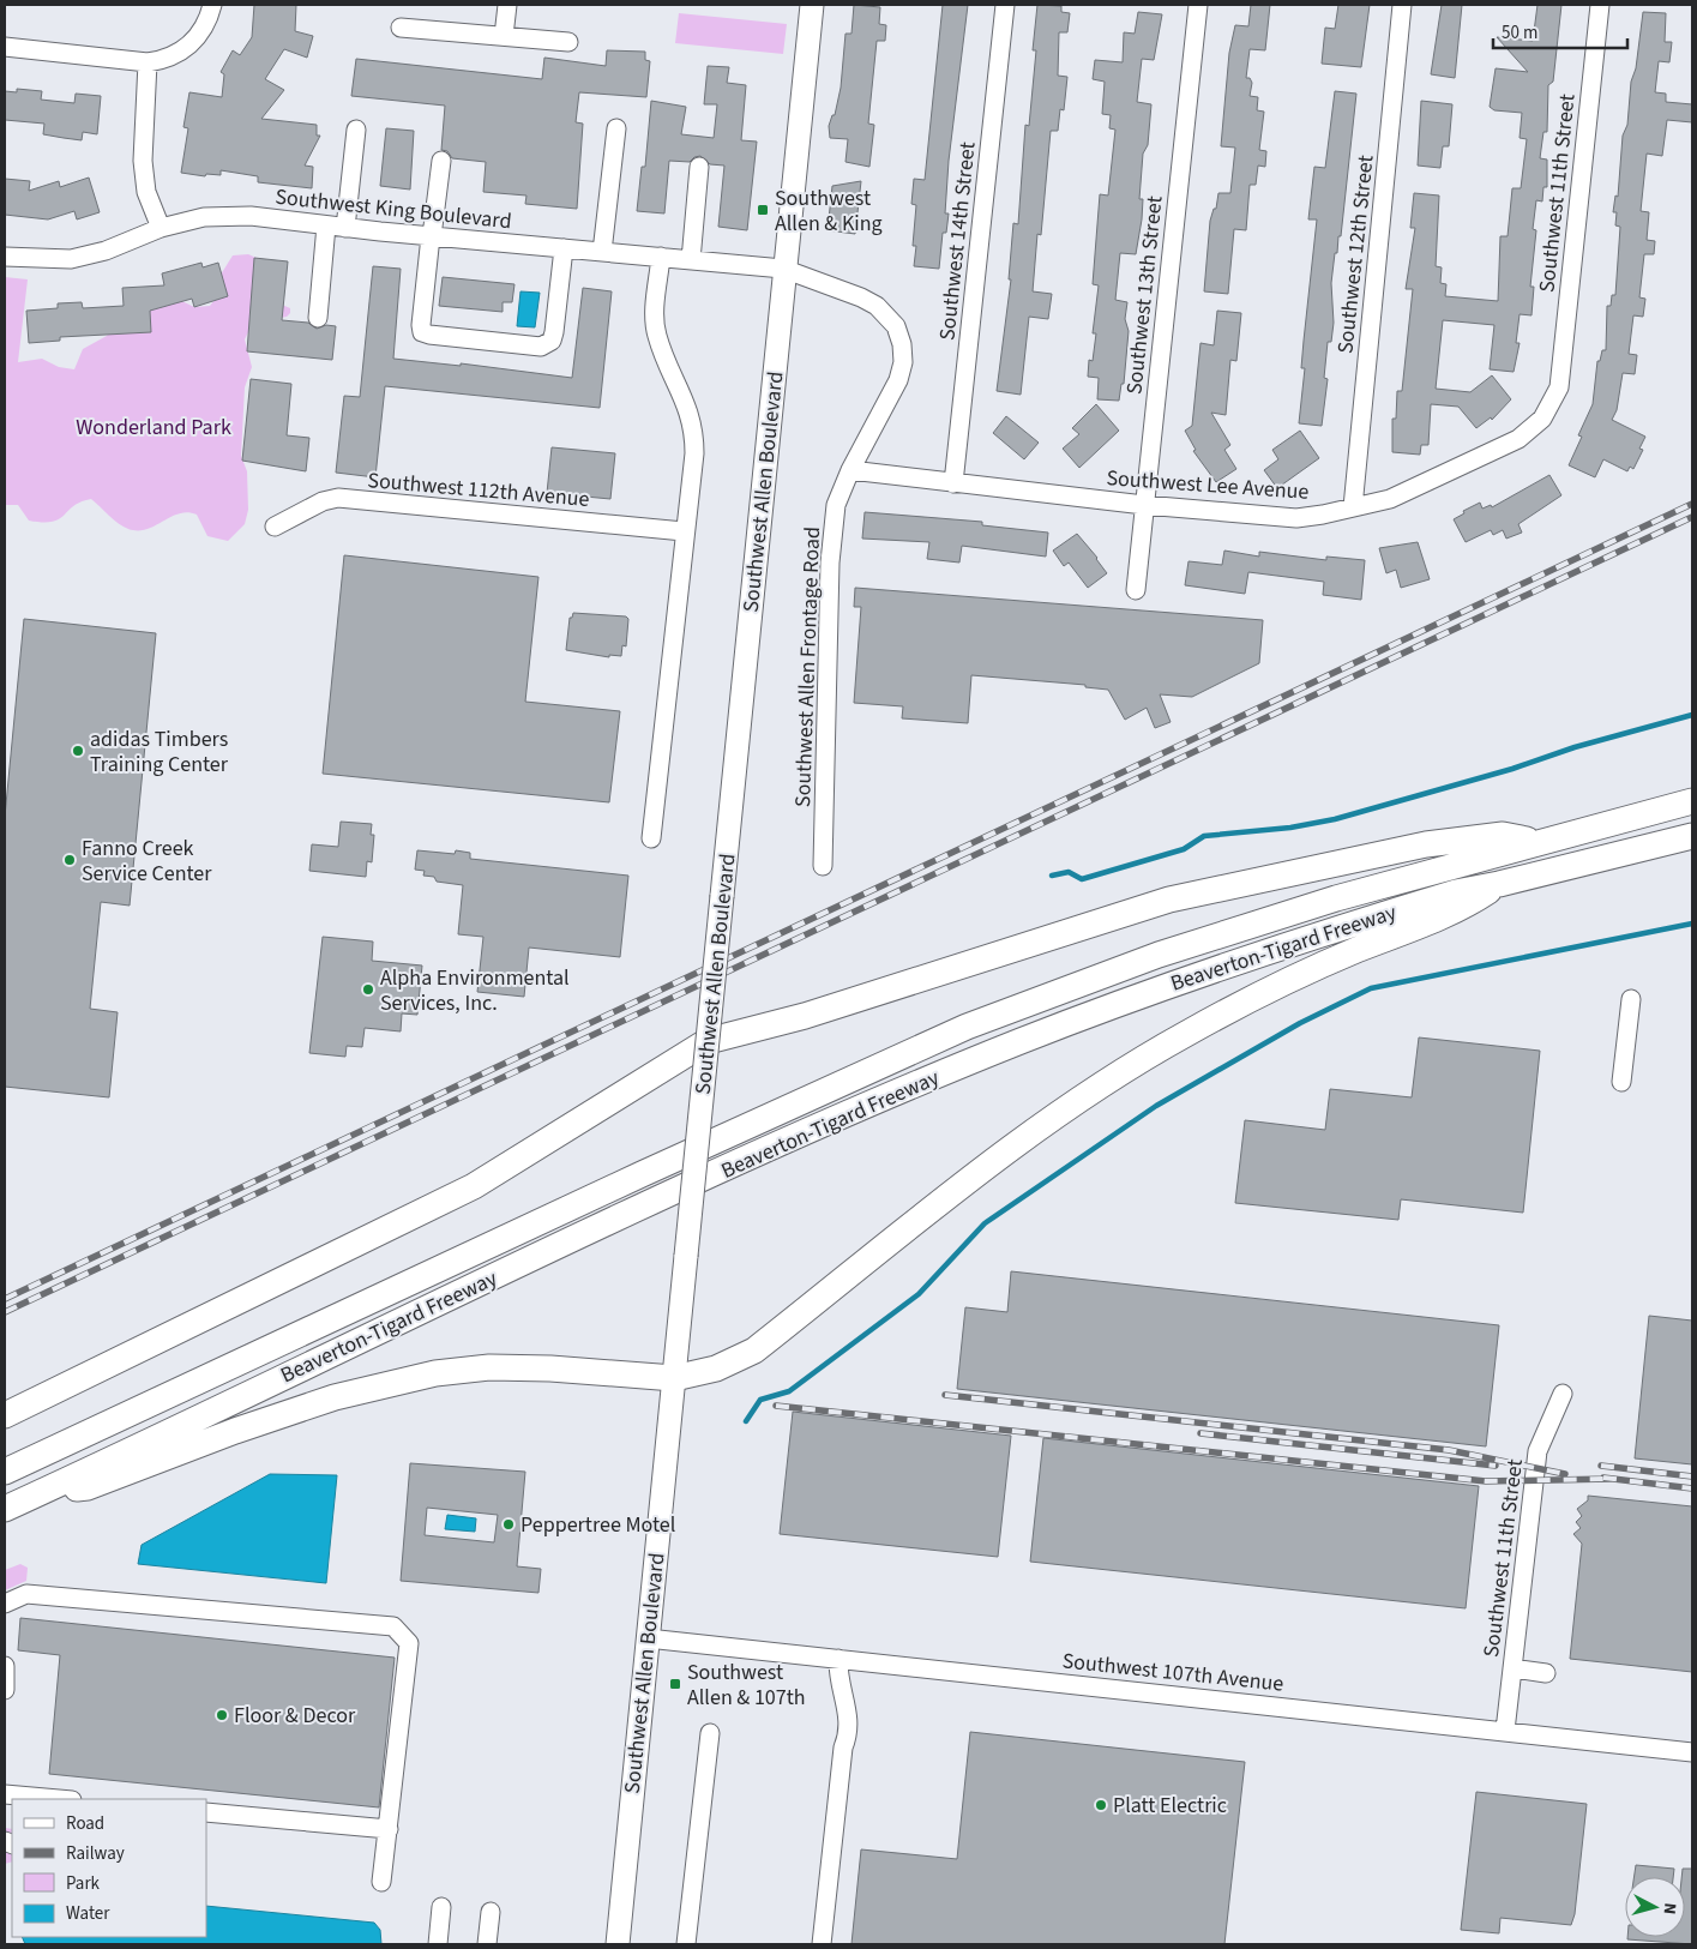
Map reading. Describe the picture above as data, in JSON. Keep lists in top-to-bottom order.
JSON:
{
  "streets": {
    "highway": ["Beaverton-Tigard Freeway"],
    "main road": ["Southwest Allen Boulevard"],
    "street": [
      "Southwest 11th Street",
      "Southwest King Boulevard",
      "Southwest 14th Street",
      "Southwest 12th Street",
      "Southwest 13th Street",
      "Southwest Lee Avenue",
      "Southwest 112th Avenue",
      "Southwest Allen Frontage Road",
      "Southwest 107th Avenue"
    ]
  },
  "crossings": [
    ["Southwest 11th Street", "Southwest Lee Avenue"],
    ["Southwest 11th Street", "Southwest 107th Avenue"],
    ["Southwest King Boulevard", "Southwest Allen Boulevard"],
    ["Southwest King Boulevard", "Southwest Allen Frontage Road"],
    ["Southwest 14th Street", "Southwest Lee Avenue"],
    ["Southwest 12th Street", "Southwest Lee Avenue"],
    ["Southwest 13th Street", "Southwest Lee Avenue"],
    ["Southwest Lee Avenue", "Southwest Allen Frontage Road"],
    ["Southwest Allen Boulevard", "Southwest Allen Frontage Road"],
    ["Southwest Allen Boulevard", "Southwest 107th Avenue"]
  ],
  "parks": ["Wonderland Park"],
  "places": {
    "transit": ["Southwest Allen & King", "Southwest Allen & 107th"],
    "other": [
      "adidas Timbers Training Center",
      "Fanno Creek Service Center",
      "Alpha Environmental Services, Inc.",
      "Peppertree Motel",
      "Floor & Decor",
      "Platt Electric"
    ]
  },
  "legend": [
    "Road",
    "Railway",
    "Park",
    "Water"
  ],
  "scale_bar": "50 m",
  "north": "right"
}
